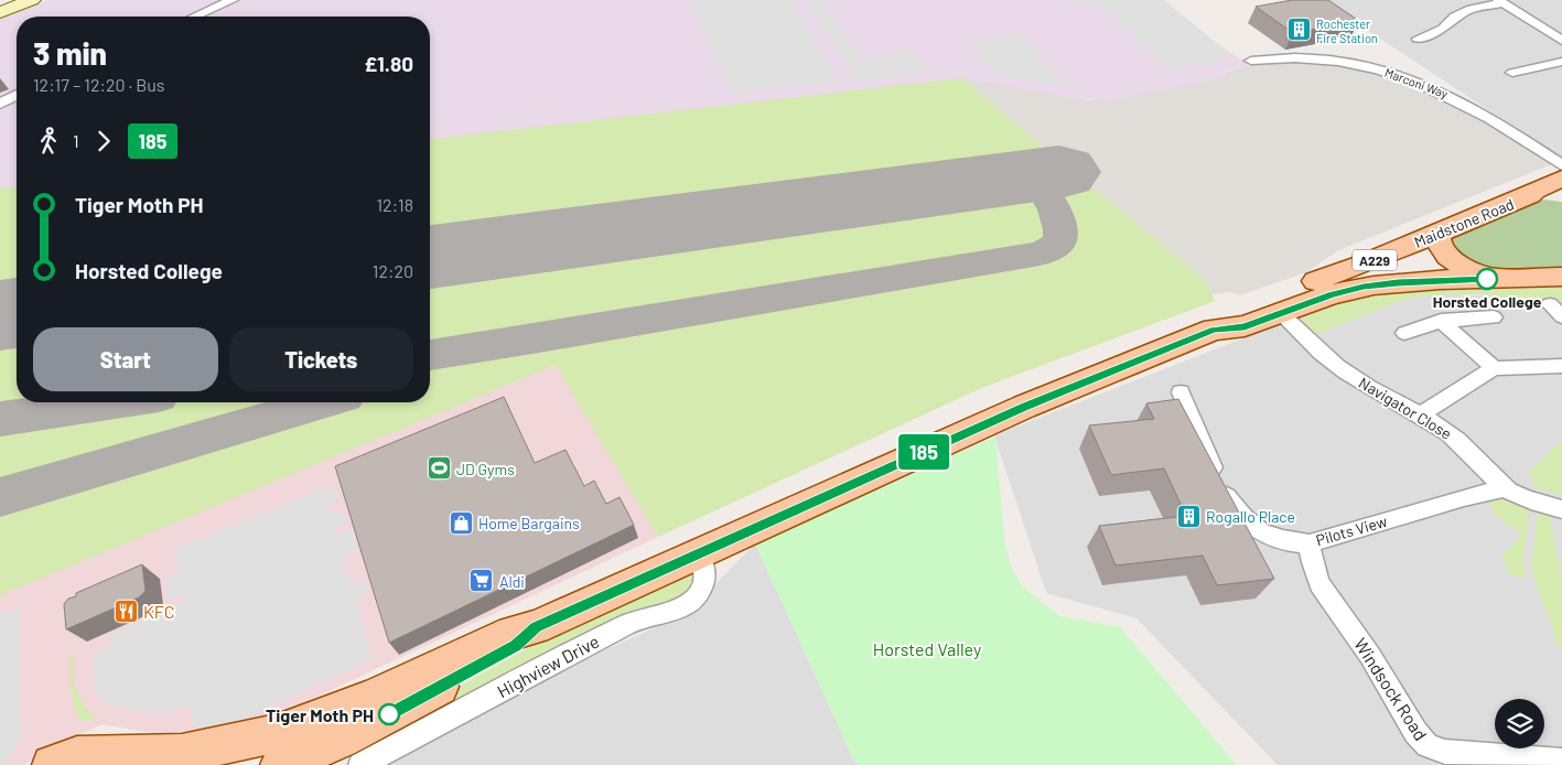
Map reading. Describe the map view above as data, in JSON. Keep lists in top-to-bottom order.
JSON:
{
  "streets": {
    "main road": ["Maidstone Road", "A229"],
    "street": [
      "Marconi Way",
      "Navigator Close",
      "Pilots View",
      "Highview Drive",
      "Windsock Road"
    ]
  },
  "crossings": [
    ["Maidstone Road", "A229"],
    ["Maidstone Road", "Navigator Close"],
    ["Maidstone Road", "Highview Drive"],
    ["Navigator Close", "Pilots View"],
    ["Pilots View", "Windsock Road"]
  ],
  "parks": ["Horsted Valley"],
  "places": {
    "building": ["Rochester Fire Station", "Rogallo Place"],
    "other": ["Horsted College", "Tiger Moth PH"],
    "sports": ["JD Gyms"],
    "shop": ["Home Bargains"],
    "supermarket": ["Aldi"],
    "restaurant": ["KFC"]
  },
  "lines": ["bus line 185"],
  "page": {
    "on_map": "185",
    "heading": ["3 min", "12:17 – 12:20 · Bus", "£1.80"],
    "legs": ["1", "185"],
    "list": [
      {
        "name": "Tiger Moth PH",
        "value": "12:18"
      },
      {
        "name": "Horsted College",
        "value": "12:20"
      }
    ],
    "buttons": ["Start", "Tickets"]
  }
}
